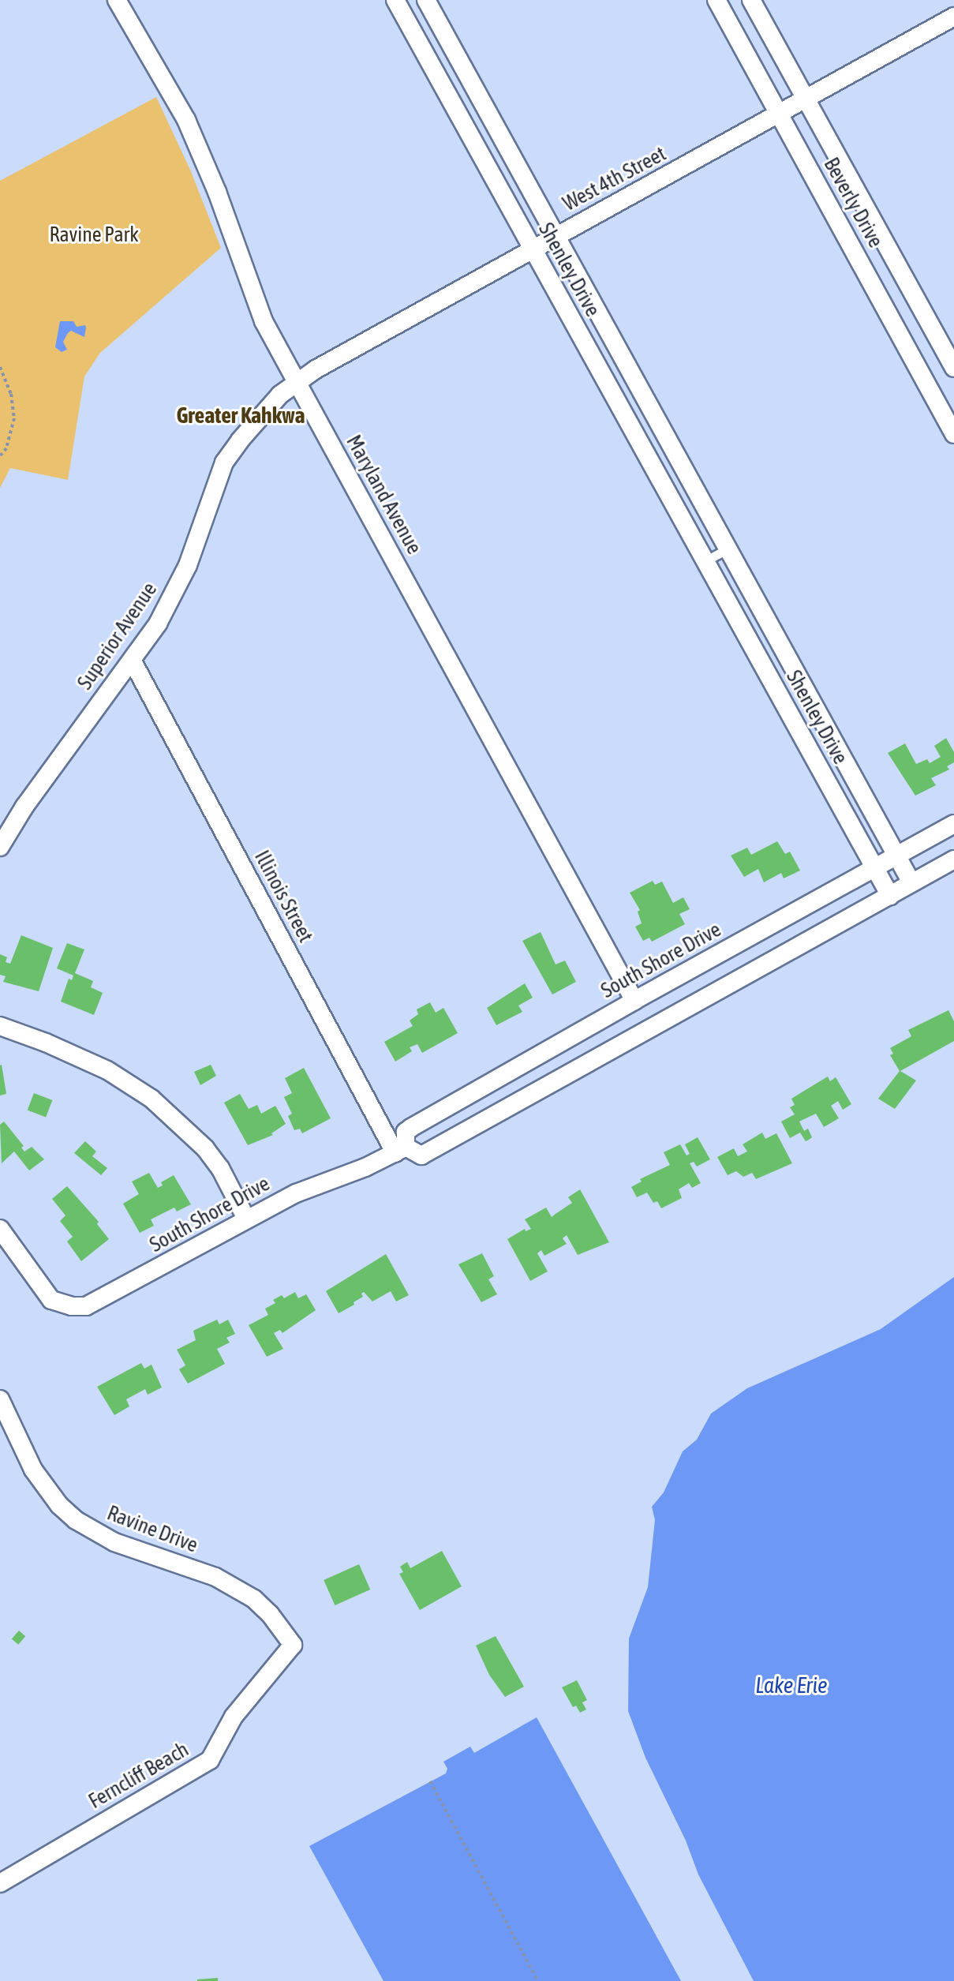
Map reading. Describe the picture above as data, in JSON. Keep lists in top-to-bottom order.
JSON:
{
  "streets": {
    "street": [
      "West 4th Street",
      "Beverly Drive",
      "Shenley Drive",
      "Maryland Avenue",
      "Superior Avenue",
      "Illinois Street",
      "South Shore Drive",
      "Ravine Drive",
      "Ferncliff Beach"
    ]
  },
  "crossings": [
    ["West 4th Street", "Beverly Drive"],
    ["West 4th Street", "Shenley Drive"],
    ["West 4th Street", "Maryland Avenue"],
    ["West 4th Street", "Superior Avenue"],
    ["Shenley Drive", "South Shore Drive"],
    ["Maryland Avenue", "Superior Avenue"],
    ["Maryland Avenue", "South Shore Drive"],
    ["Superior Avenue", "Illinois Street"],
    ["Illinois Street", "South Shore Drive"],
    ["Ravine Drive", "Ferncliff Beach"]
  ],
  "districts": ["Greater Kahkwa"],
  "water": ["Lake Erie"],
  "parks": ["Ravine Park"]
}
